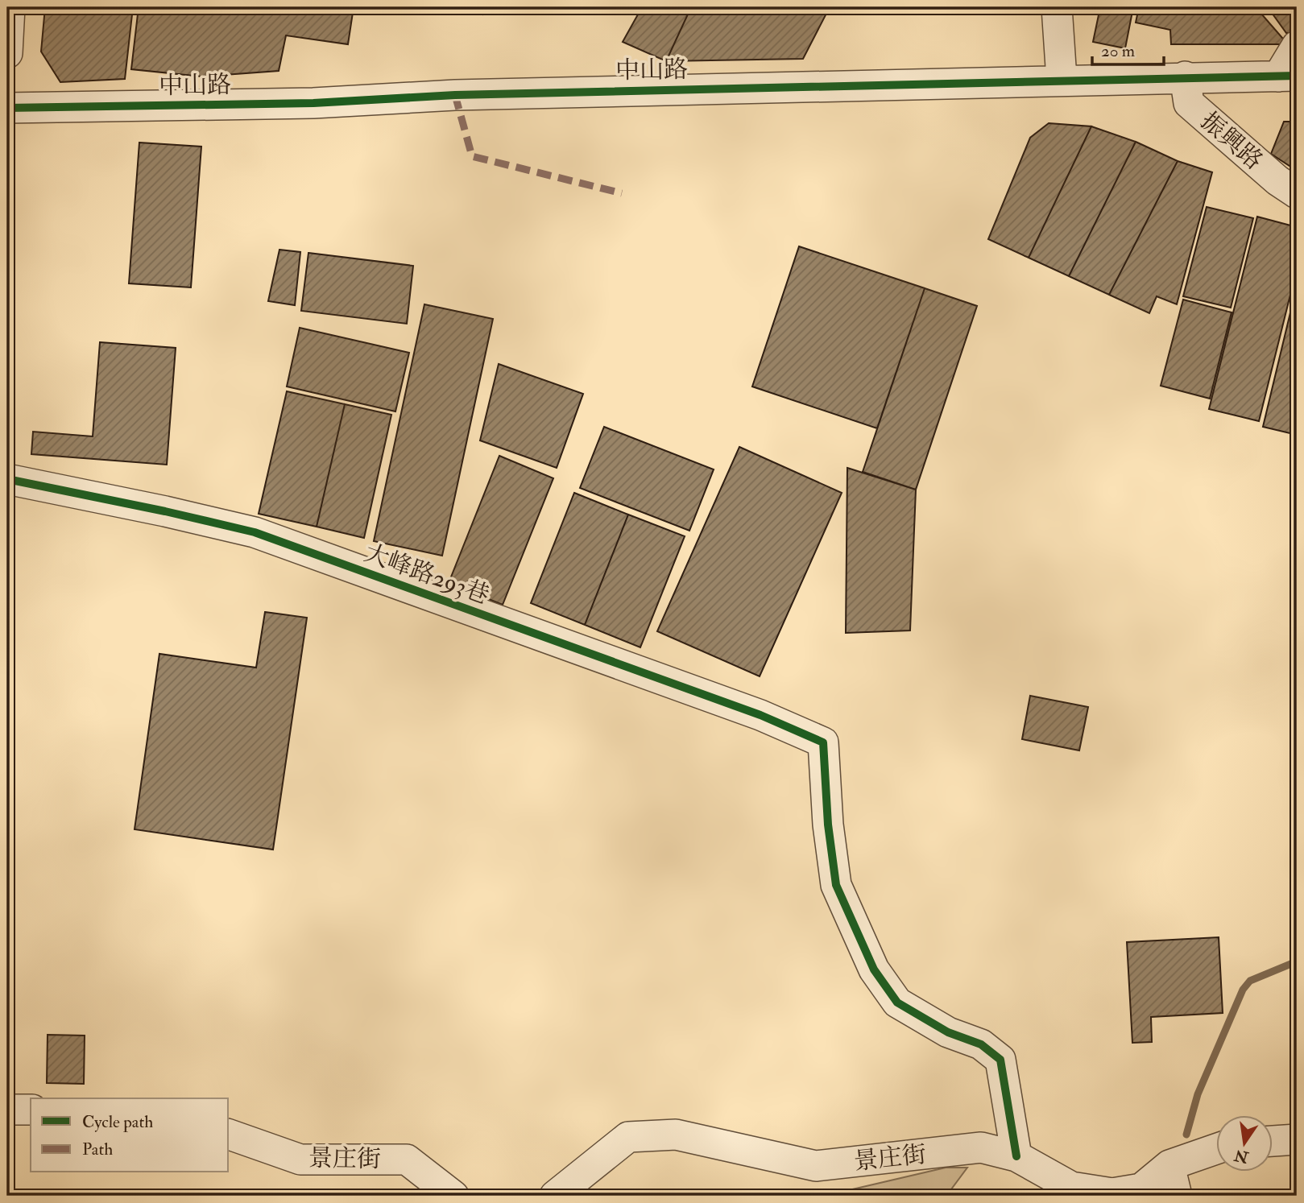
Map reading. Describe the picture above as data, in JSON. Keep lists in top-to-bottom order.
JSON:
{
  "streets": {
    "street": [
      "中山路",
      "振興路",
      "大峰路293巷",
      "景庄街"
    ]
  },
  "crossings": [
    ["中山路", "振興路"],
    ["大峰路293巷", "景庄街"]
  ],
  "legend": ["Cycle path", "Path"],
  "scale_bar": "20 m",
  "north": "bottom"
}
